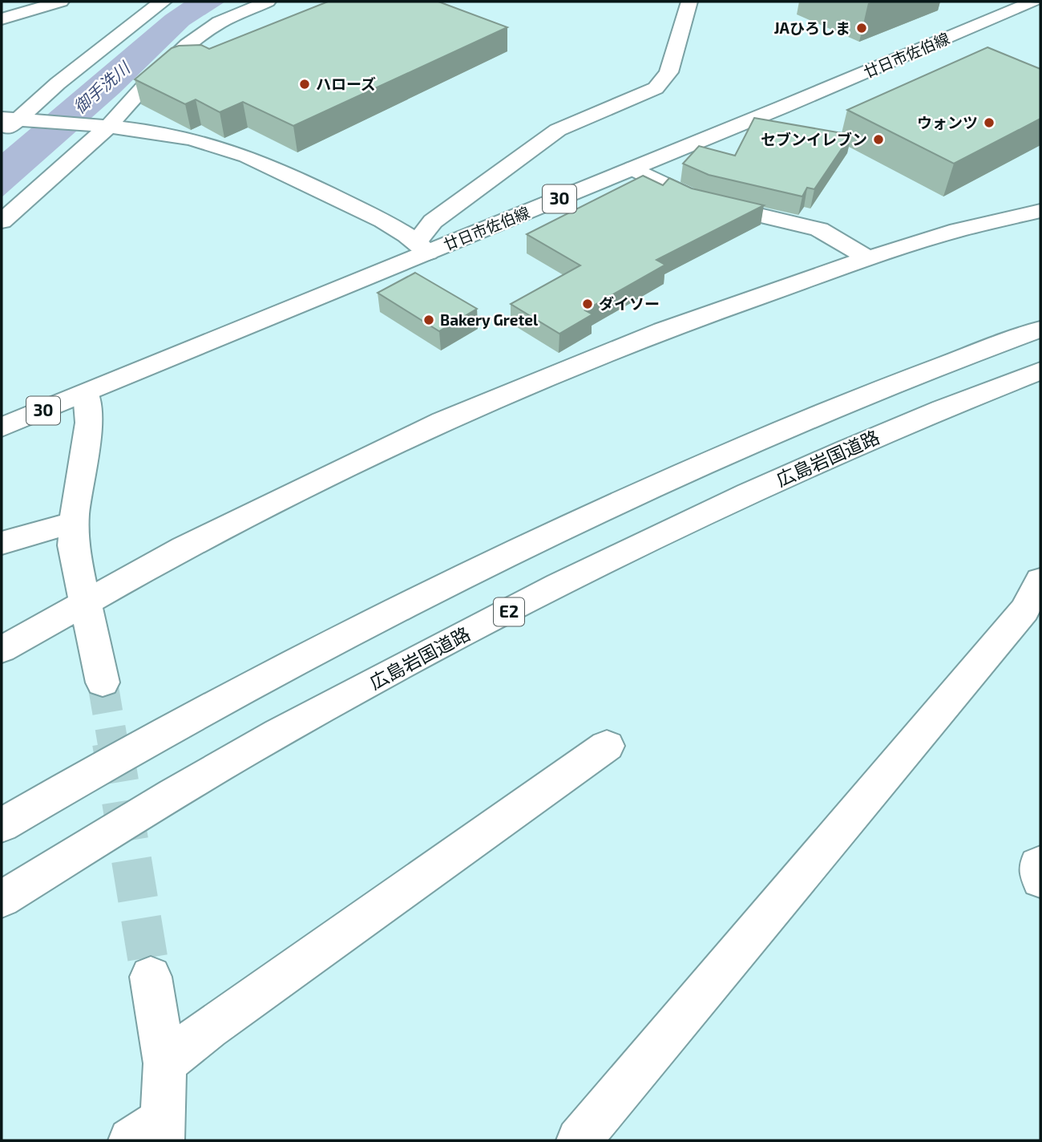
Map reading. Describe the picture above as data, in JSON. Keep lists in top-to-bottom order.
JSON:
{
  "streets": {
    "main road": [
      "廿日市佐伯線",
      "30",
      "広島岩国道路",
      "E2"
    ]
  },
  "water": ["御手洗川"],
  "places": [
    "JAひろしま",
    "ハローズ",
    "ウォンツ",
    "セブンイレブン",
    "ダイソー",
    "Bakery Gretel"
  ]
}
